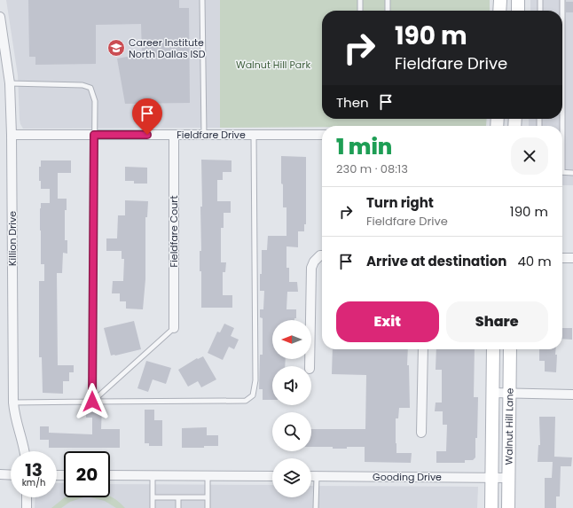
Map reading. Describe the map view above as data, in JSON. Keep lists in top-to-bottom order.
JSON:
{
  "streets": {
    "main road": ["Walnut Hill Lane"],
    "street": [
      "Fieldfare Drive",
      "Fieldfare Court",
      "Killion Drive",
      "Gooding Drive"
    ]
  },
  "crossings": [
    ["Fieldfare Drive", "Fieldfare Court"],
    ["Fieldfare Drive", "Killion Drive"],
    ["Walnut Hill Lane", "Gooding Drive"]
  ],
  "parks": ["Walnut Hill Park"],
  "places": {
    "school or university": ["Career Institute North Dallas ISD"]
  },
  "north": "left",
  "page": {
    "turn": ["190 m", "Fieldfare Drive"],
    "then": "Then",
    "heading": ["1 min", "230 m · 08:13"],
    "list": [
      {
        "name": "Turn right",
        "note": "Fieldfare Drive",
        "value": "190 m"
      },
      {
        "name": "Arrive at destination",
        "value": "40 m"
      }
    ],
    "buttons": ["Exit", "Share"],
    "speed": "13 km/h",
    "limit": "20"
  }
}
